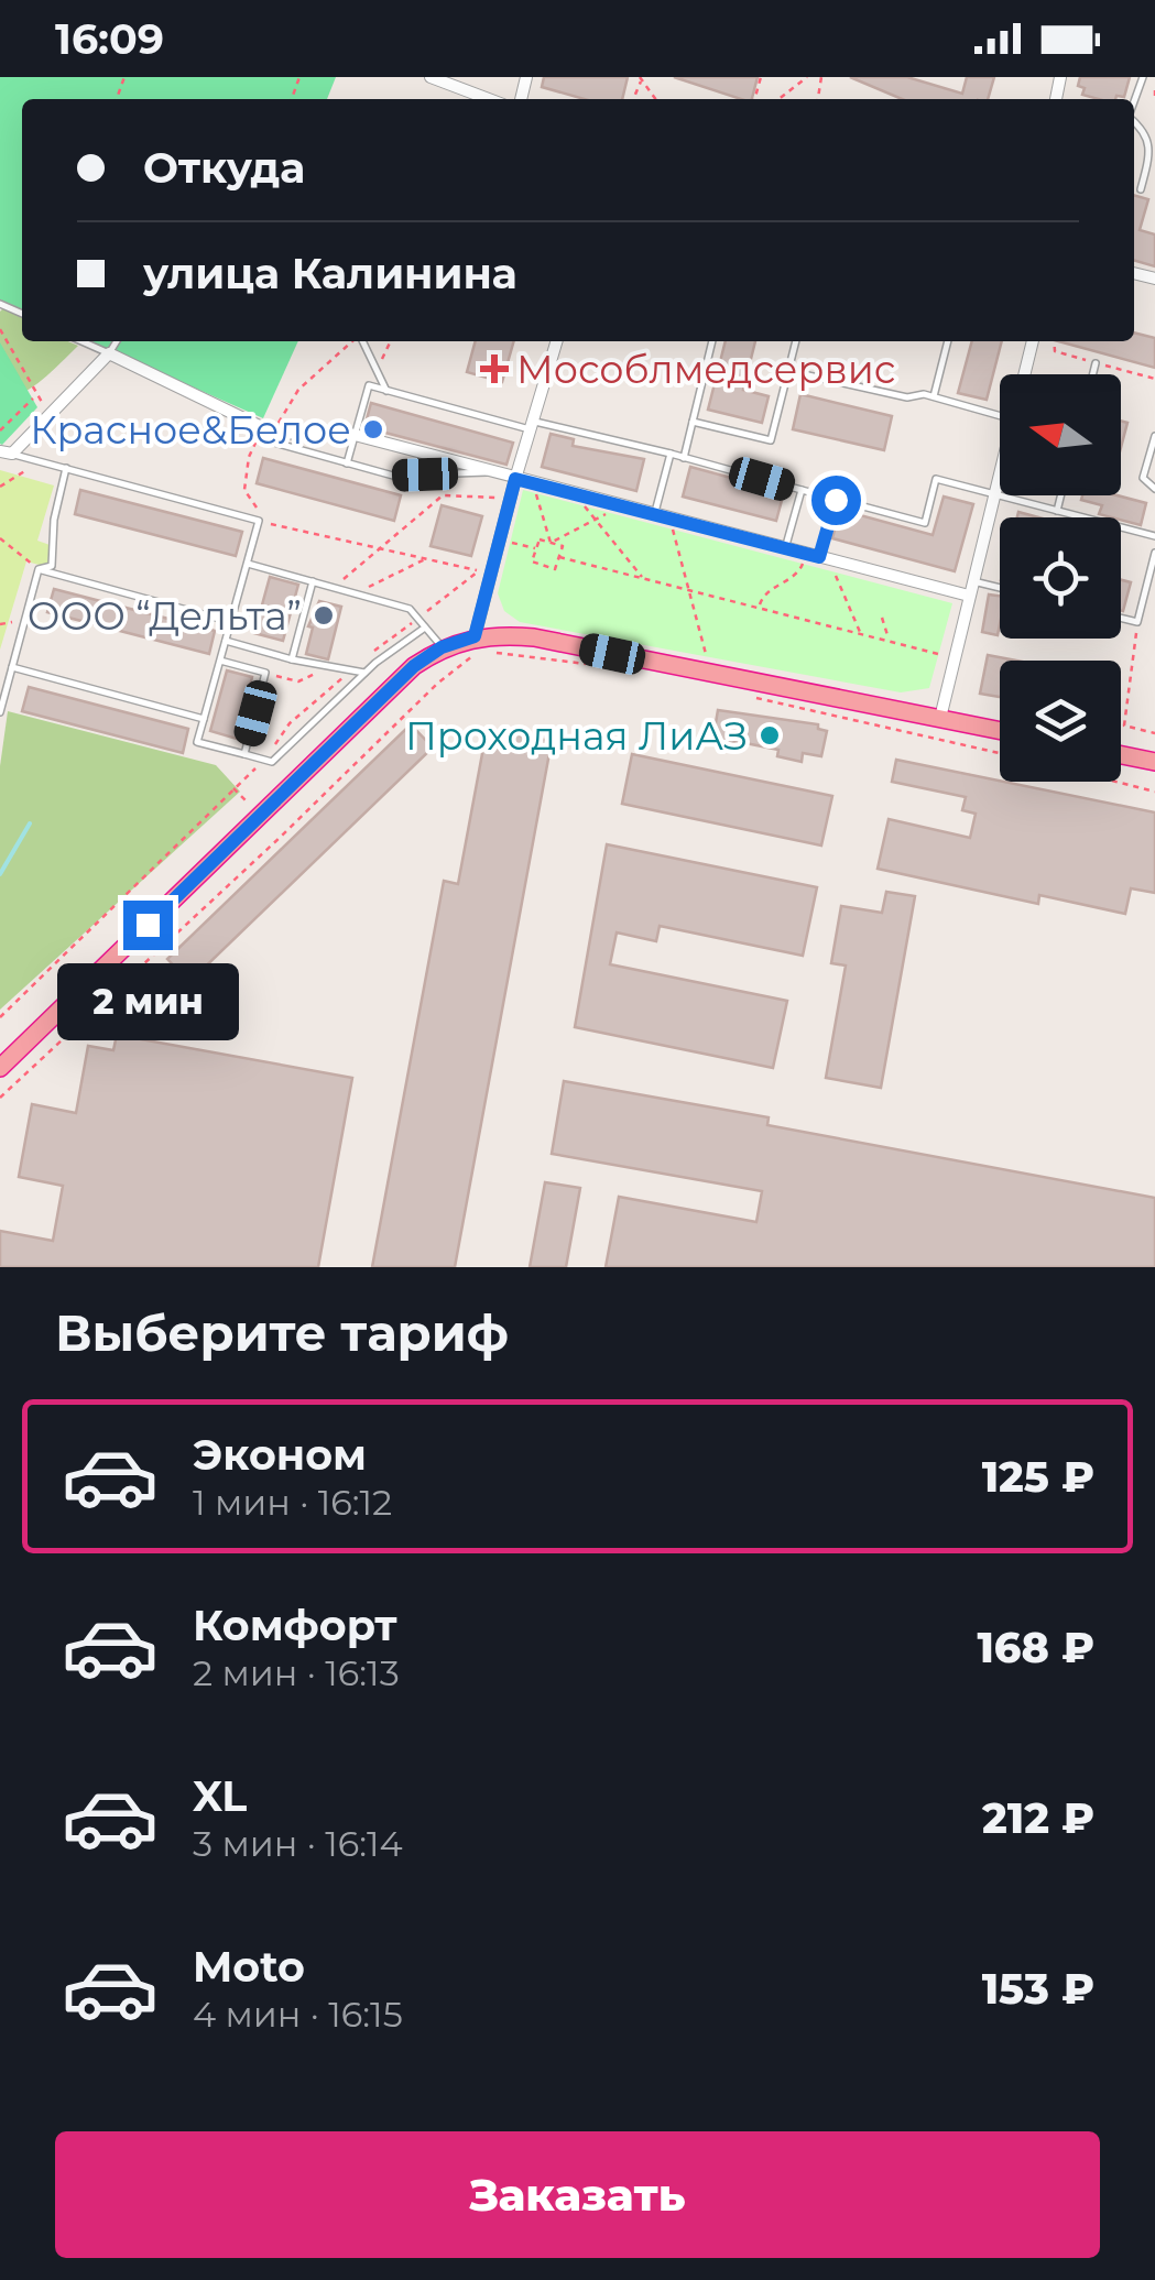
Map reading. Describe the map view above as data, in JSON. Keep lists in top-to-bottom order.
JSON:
{
  "places": {
    "health": ["Мособлмедсервис"],
    "other": ["Красное&Белое", "ООО “Дельта”", "Проходная ЛиАЗ"]
  },
  "north": "left",
  "page": {
    "status": "16:09",
    "banner": ["Откуда", "улица Калинина"],
    "bubble": "2 мин",
    "heading": "Выберите тариф",
    "list": [
      {
        "name": "Эконом",
        "note": "1 мин · 16:12",
        "value": "125 ₽"
      },
      {
        "name": "Комфорт",
        "note": "2 мин · 16:13",
        "value": "168 ₽"
      },
      {
        "name": "XL",
        "note": "3 мин · 16:14",
        "value": "212 ₽"
      },
      {
        "name": "Moto",
        "note": "4 мин · 16:15",
        "value": "153 ₽"
      }
    ],
    "buttons": "Заказать"
  }
}
